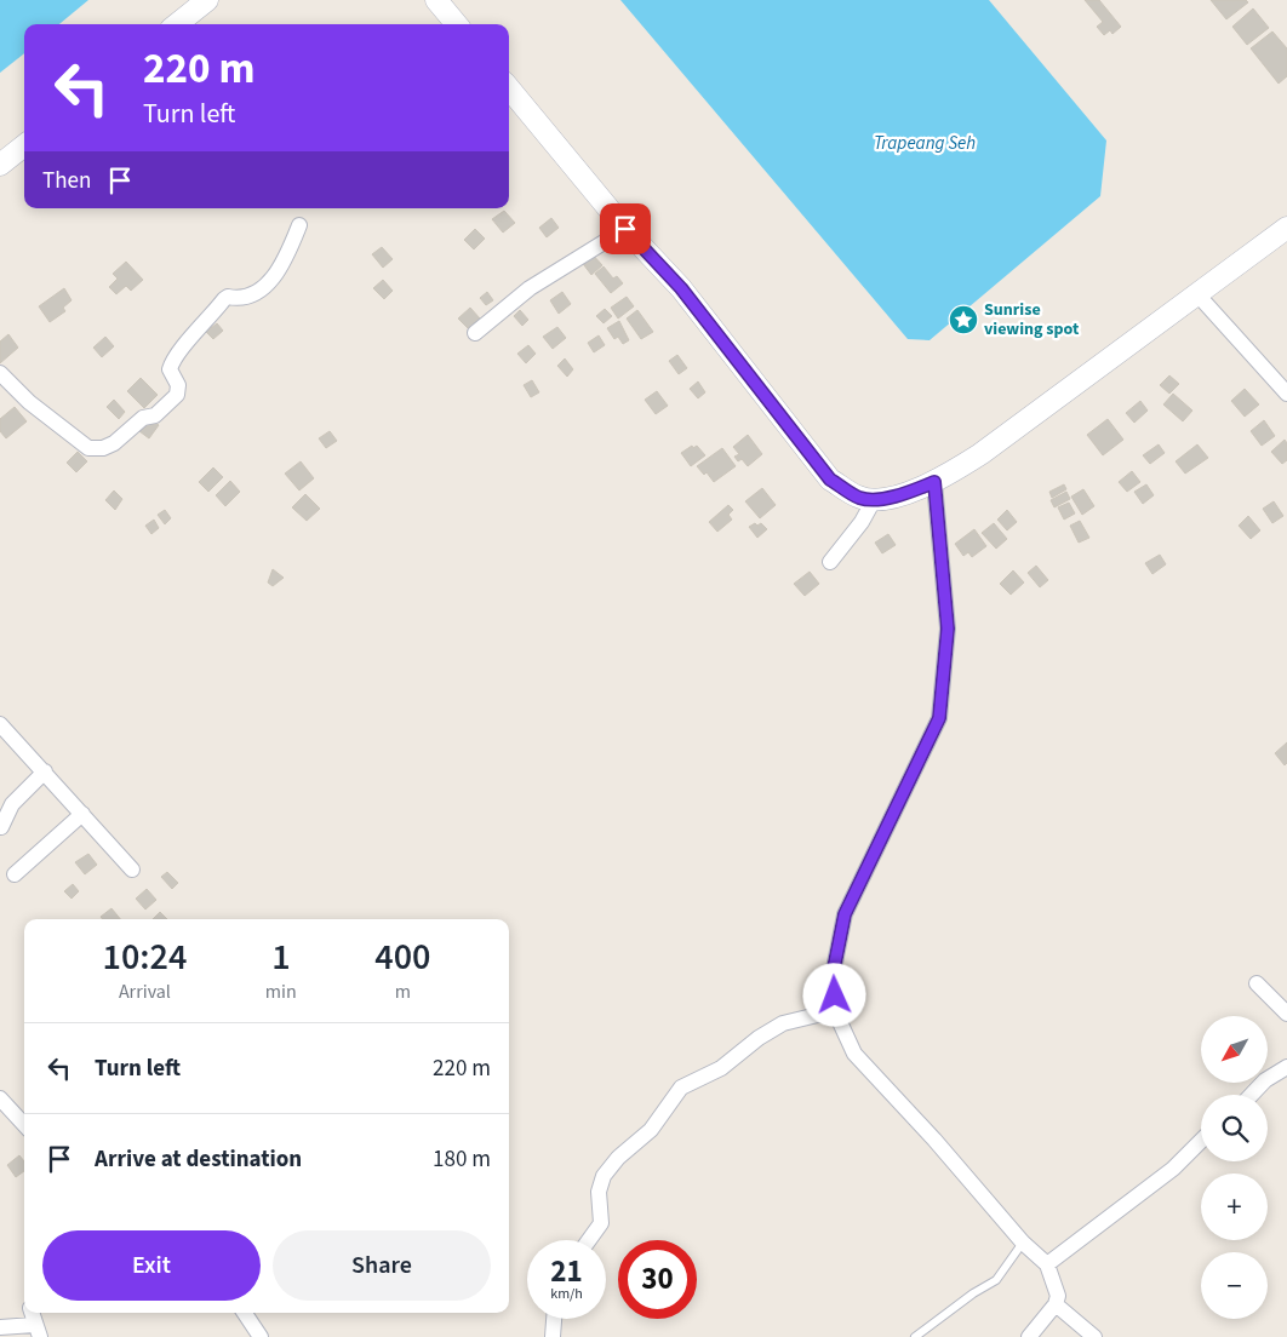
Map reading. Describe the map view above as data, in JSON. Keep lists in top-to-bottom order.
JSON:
{
  "water": ["Trapeang Seh"],
  "places": {
    "place": ["Sunrise viewing spot"]
  },
  "north": "bottom left",
  "page": {
    "turn": ["220 m", "Turn left"],
    "then": "Then",
    "eta": [
      "10:24",
      "Arrival",
      "1",
      "min",
      "400",
      "m"
    ],
    "map_buttons": ["+", "−"],
    "list": [
      {
        "name": "Turn left",
        "value": "220 m"
      },
      {
        "name": "Arrive at destination",
        "value": "180 m"
      }
    ],
    "buttons": ["Exit", "Share"],
    "speed": "21 km/h",
    "limit": "30"
  }
}
